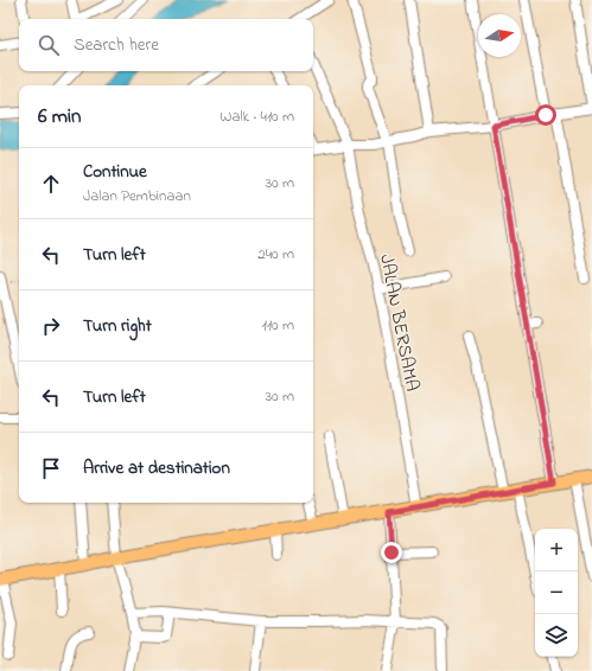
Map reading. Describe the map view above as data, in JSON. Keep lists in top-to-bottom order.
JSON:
{
  "streets": {
    "street": ["JALAN BERSAMA"]
  },
  "north": "right",
  "page": {
    "search": "Search here",
    "heading": ["6 min", "Walk · 410 m"],
    "list": [
      ["Continue", "Jalan Pembinaan", "30 m"],
      ["Turn left", "240 m"],
      ["Turn right", "110 m"],
      ["Turn left", "30 m"],
      "Arrive at destination"
    ],
    "map_buttons": ["+", "−"]
  }
}
